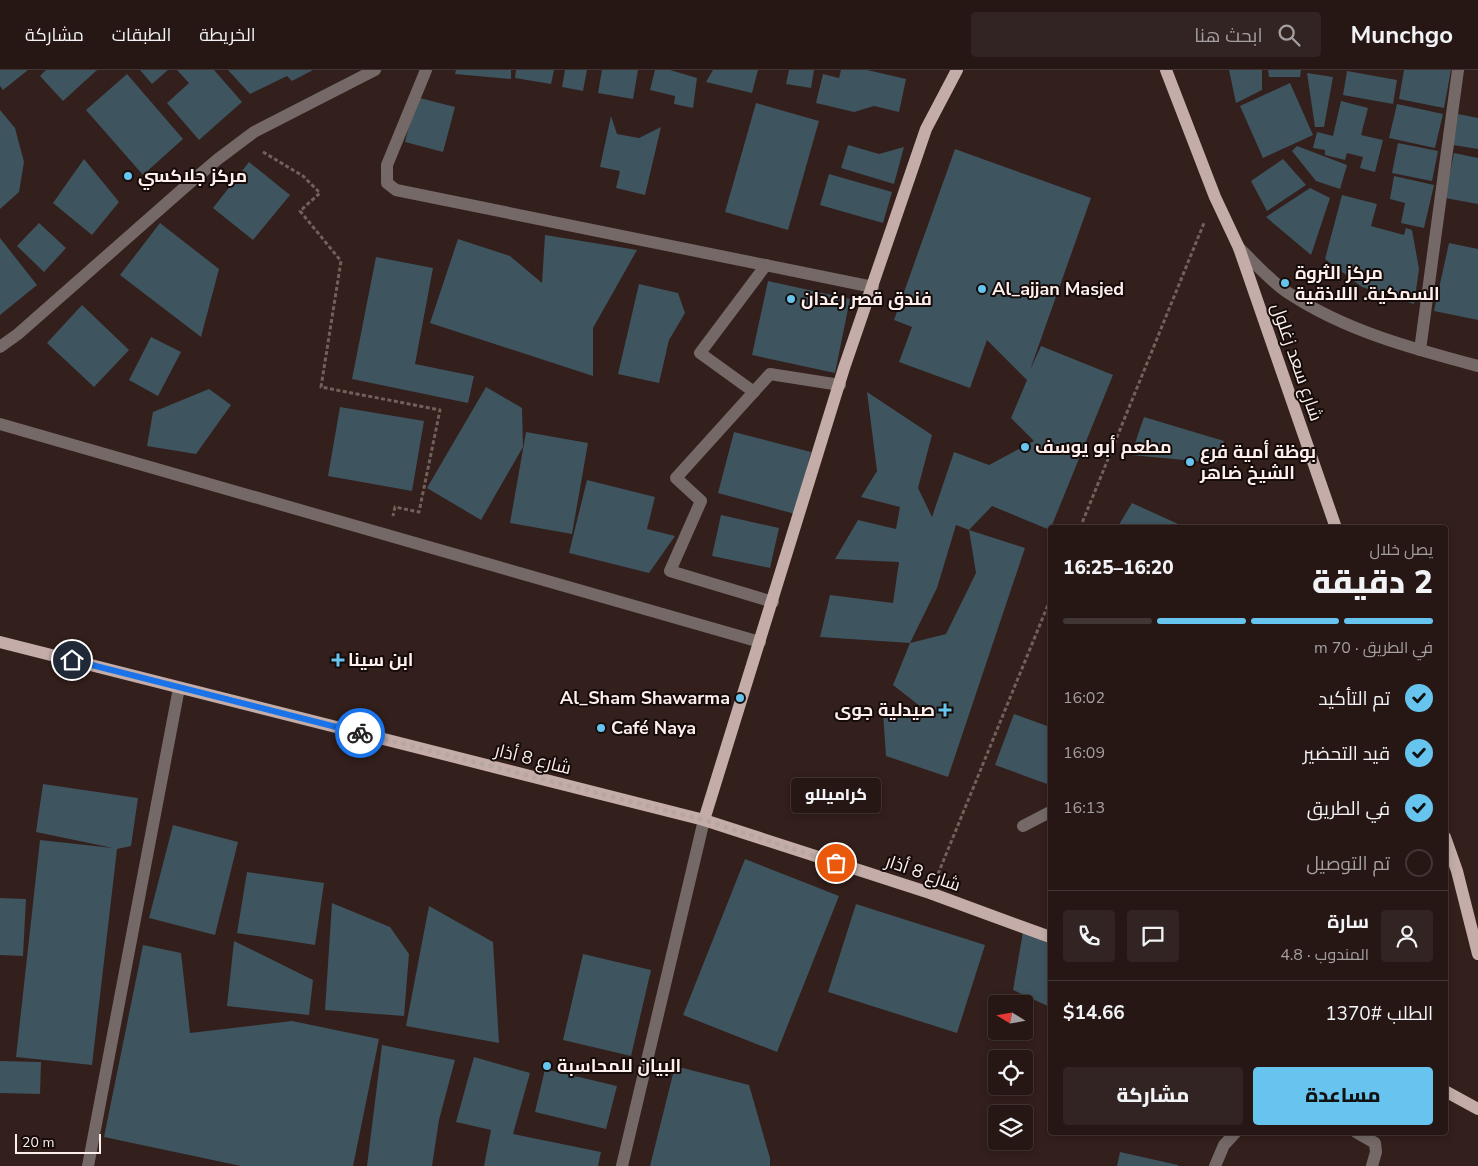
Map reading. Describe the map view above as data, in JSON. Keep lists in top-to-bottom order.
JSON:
{
  "streets": {
    "main road": ["شارع سعد زغلول", "شارع 8 أذار"]
  },
  "places": {
    "other": [
      "مركز جلاكسي",
      "مركز الثروة السمكية. اللاذقية",
      "Al_ajjan Masjed",
      "فندق قصر رغدان",
      "مطعم أبو يوسف",
      "بوظة أمية فرع الشيخ ضاهر",
      "Al_Sham Shawarma",
      "Café Naya",
      "كراميللو",
      "البيان للمحاسبة"
    ],
    "health": ["ابن سينا", "صيدلية جوى"]
  },
  "scale_bar": "20 m",
  "north": "left",
  "page": {
    "header": "Munchgo",
    "search": "ابحث هنا",
    "nav": ["الخريطة", "الطبقات", "مشاركة"],
    "heading": ["2 دقيقة", "يصل خلال", "16:20–16:25"],
    "panel": [
      "سارة",
      "المندوب · 4.8",
      "الطلب #1370",
      "$14.66"
    ],
    "bar": "في الطريق · 70 m",
    "list": [
      ["تم التأكيد", "16:02"],
      ["قيد التحضير", "16:09"],
      ["في الطريق", "16:13"],
      "تم التوصيل"
    ],
    "bubble": "كراميللو",
    "buttons": ["مساعدة", "مشاركة"],
    "scale": "20 m"
  }
}
